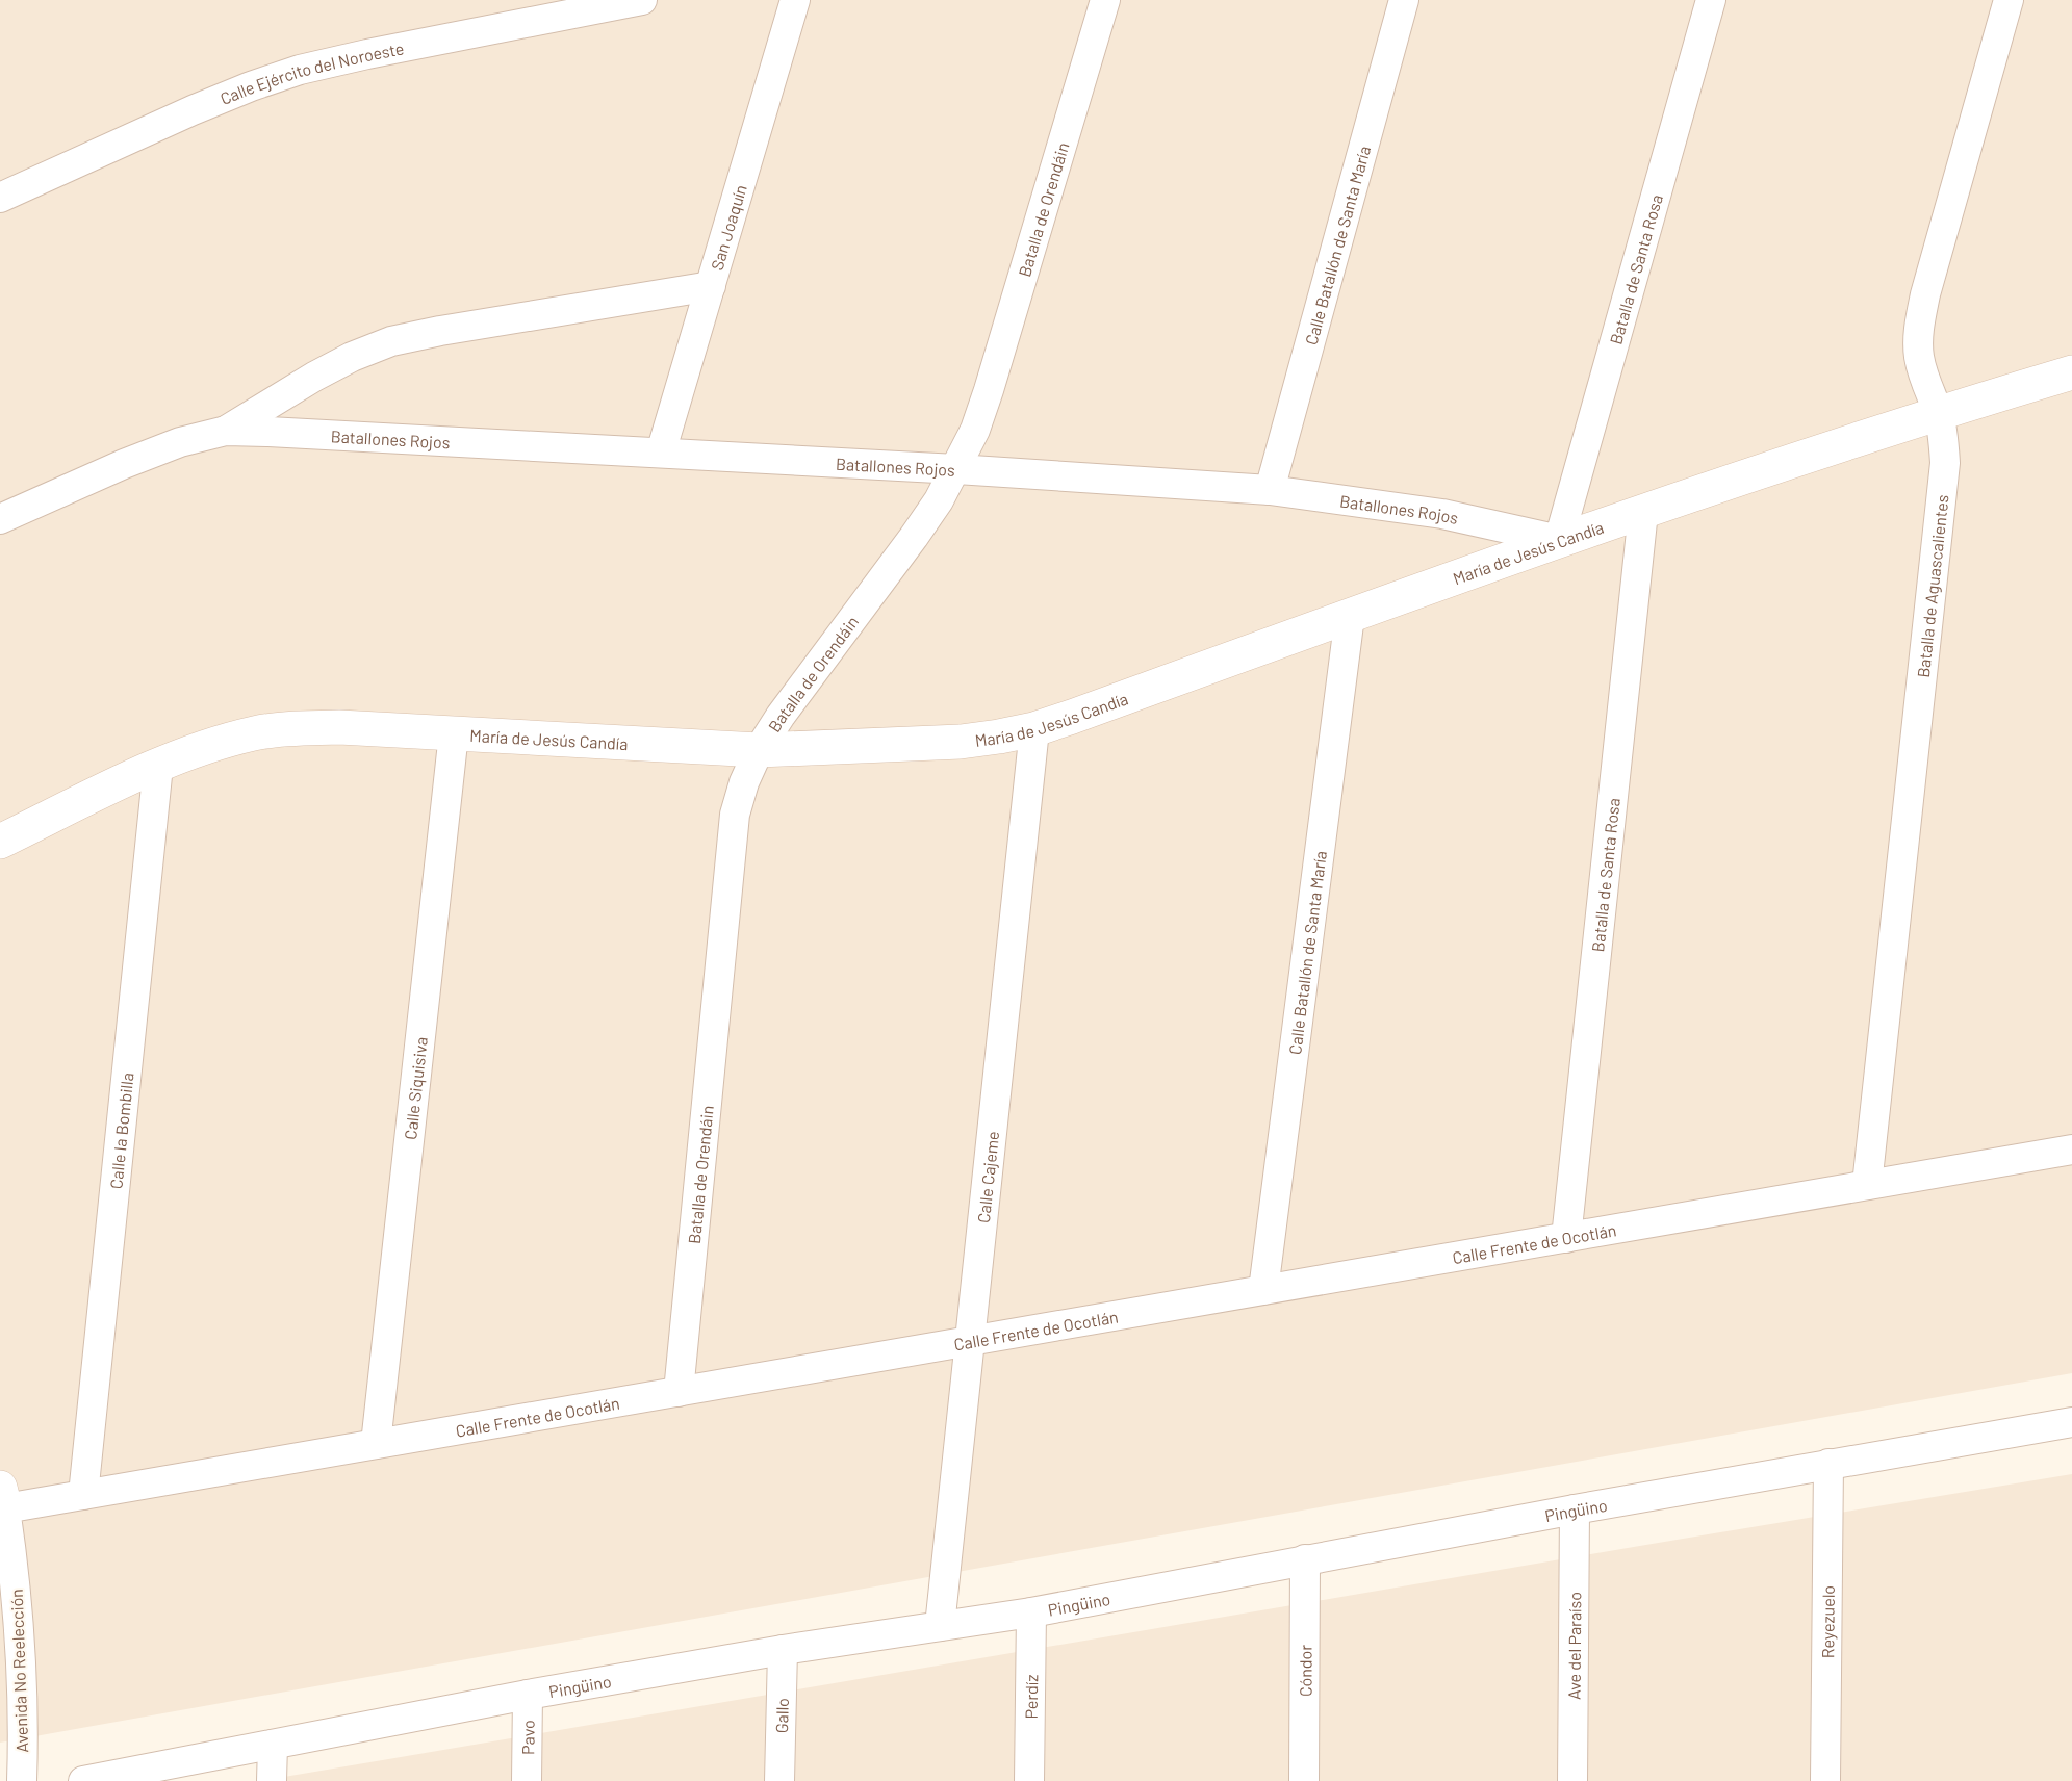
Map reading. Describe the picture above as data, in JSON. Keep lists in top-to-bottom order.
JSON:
{
  "streets": {
    "street": [
      "Calle Ejército del Noroeste",
      "Batalla de Orendáin",
      "San Joaquín",
      "Calle Batallón de Santa María",
      "Batalla de Santa Rosa",
      "Batallones Rojos",
      "María de Jesús Candía",
      "Batalla de Aguascalientes",
      "Calle Siquisiva",
      "Calle la Bombilla",
      "Calle Cajeme",
      "Calle Frente de Ocotlán",
      "Pingüino",
      "Reyezuelo",
      "Ave del Paraíso",
      "Cóndor",
      "Avenida No Reelección",
      "Perdíz",
      "Gallo",
      "Pavo"
    ]
  },
  "crossings": [
    ["Batalla de Orendáin", "Batallones Rojos"],
    ["Batalla de Orendáin", "María de Jesús Candía"],
    ["Batalla de Orendáin", "Calle Frente de Ocotlán"],
    ["San Joaquín", "Batallones Rojos"],
    ["Calle Batallón de Santa María", "Batallones Rojos"],
    ["Calle Batallón de Santa María", "María de Jesús Candía"],
    ["Calle Batallón de Santa María", "Calle Frente de Ocotlán"],
    ["Batalla de Santa Rosa", "Batallones Rojos"],
    ["Batalla de Santa Rosa", "María de Jesús Candía"],
    ["Batalla de Santa Rosa", "Calle Frente de Ocotlán"],
    ["Batallones Rojos", "María de Jesús Candía"],
    ["María de Jesús Candía", "Batalla de Aguascalientes"],
    ["María de Jesús Candía", "Calle Siquisiva"],
    ["María de Jesús Candía", "Calle la Bombilla"],
    ["María de Jesús Candía", "Calle Cajeme"],
    ["Batalla de Aguascalientes", "Calle Frente de Ocotlán"],
    ["Calle Siquisiva", "Calle Frente de Ocotlán"],
    ["Calle la Bombilla", "Calle Frente de Ocotlán"],
    ["Calle Cajeme", "Calle Frente de Ocotlán"],
    ["Calle Cajeme", "Pingüino"],
    ["Calle Frente de Ocotlán", "Avenida No Reelección"],
    ["Pingüino", "Reyezuelo"],
    ["Pingüino", "Ave del Paraíso"],
    ["Pingüino", "Cóndor"],
    ["Pingüino", "Perdíz"],
    ["Pingüino", "Gallo"],
    ["Pingüino", "Pavo"]
  ]
}
